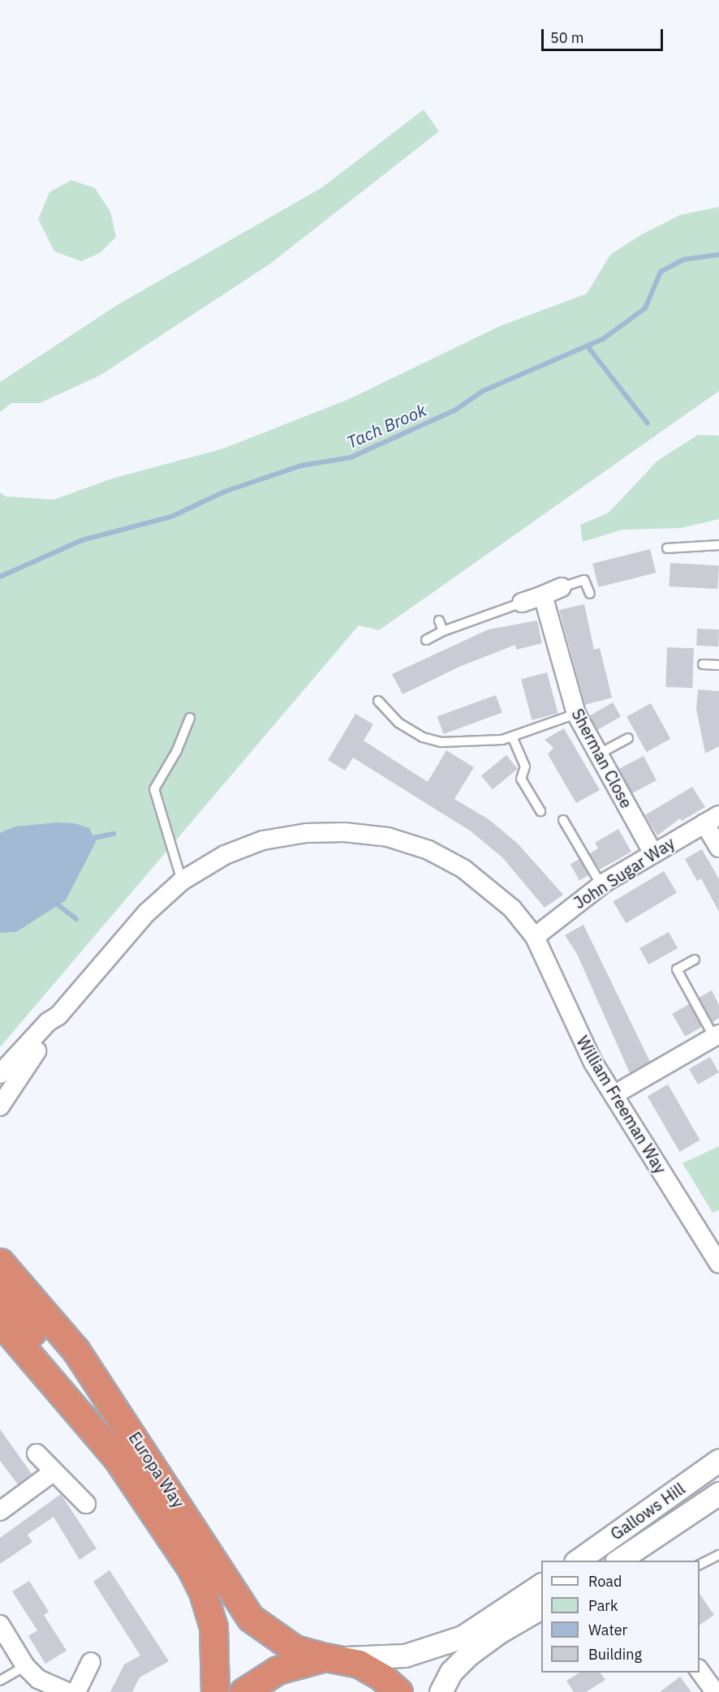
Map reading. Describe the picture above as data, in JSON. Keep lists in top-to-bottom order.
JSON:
{
  "streets": {
    "highway": ["Europa Way"],
    "street": [
      "Sherman Close",
      "John Sugar Way",
      "William Freeman Way",
      "Gallows Hill"
    ]
  },
  "crossings": [
    ["Sherman Close", "John Sugar Way"],
    ["John Sugar Way", "William Freeman Way"]
  ],
  "water": ["Tach Brook"],
  "legend": [
    "Road",
    "Park",
    "Water",
    "Building"
  ],
  "scale_bar": "50 m"
}
